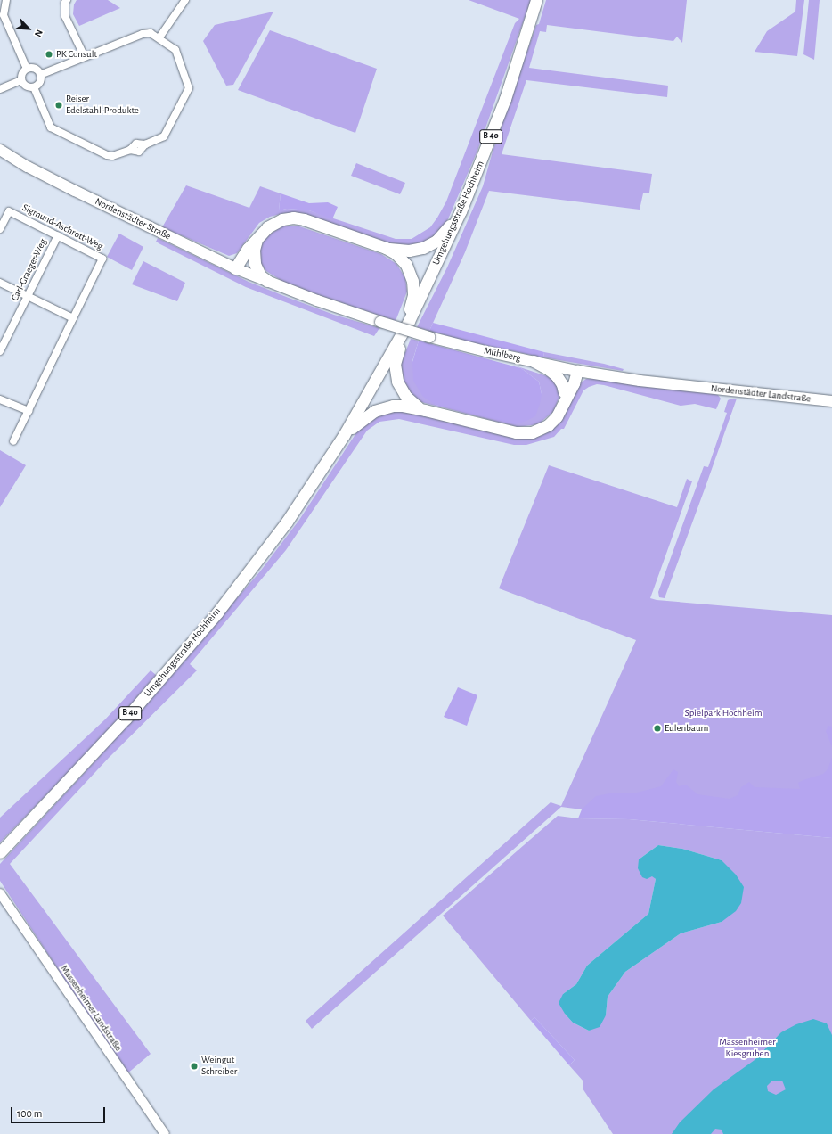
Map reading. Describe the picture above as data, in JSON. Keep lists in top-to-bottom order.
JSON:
{
  "streets": {
    "main road": [
      "B 40",
      "Umgehungsstraße Hochheim",
      "Nordenstädter Straße",
      "Mühlberg",
      "Nordenstädter Landstraße"
    ],
    "street": ["Sigmund-Aschrott-Weg", "Carl-Graeger-Weg", "Massenheimer Landstraße"]
  },
  "crossings": [
    ["B 40", "Umgehungsstraße Hochheim"],
    ["Nordenstädter Straße", "Mühlberg"],
    ["Sigmund-Aschrott-Weg", "Carl-Graeger-Weg"],
    ["Mühlberg", "Nordenstädter Landstraße"]
  ],
  "parks": ["Spielpark Hochheim", "Massenheimer Kiesgruben"],
  "places": [
    "PK Consult",
    "Reiser Edelstahl-Produkte",
    "Eulenbaum",
    "Weingut Schreiber"
  ],
  "scale_bar": "100 m",
  "north": "bottom right"
}
